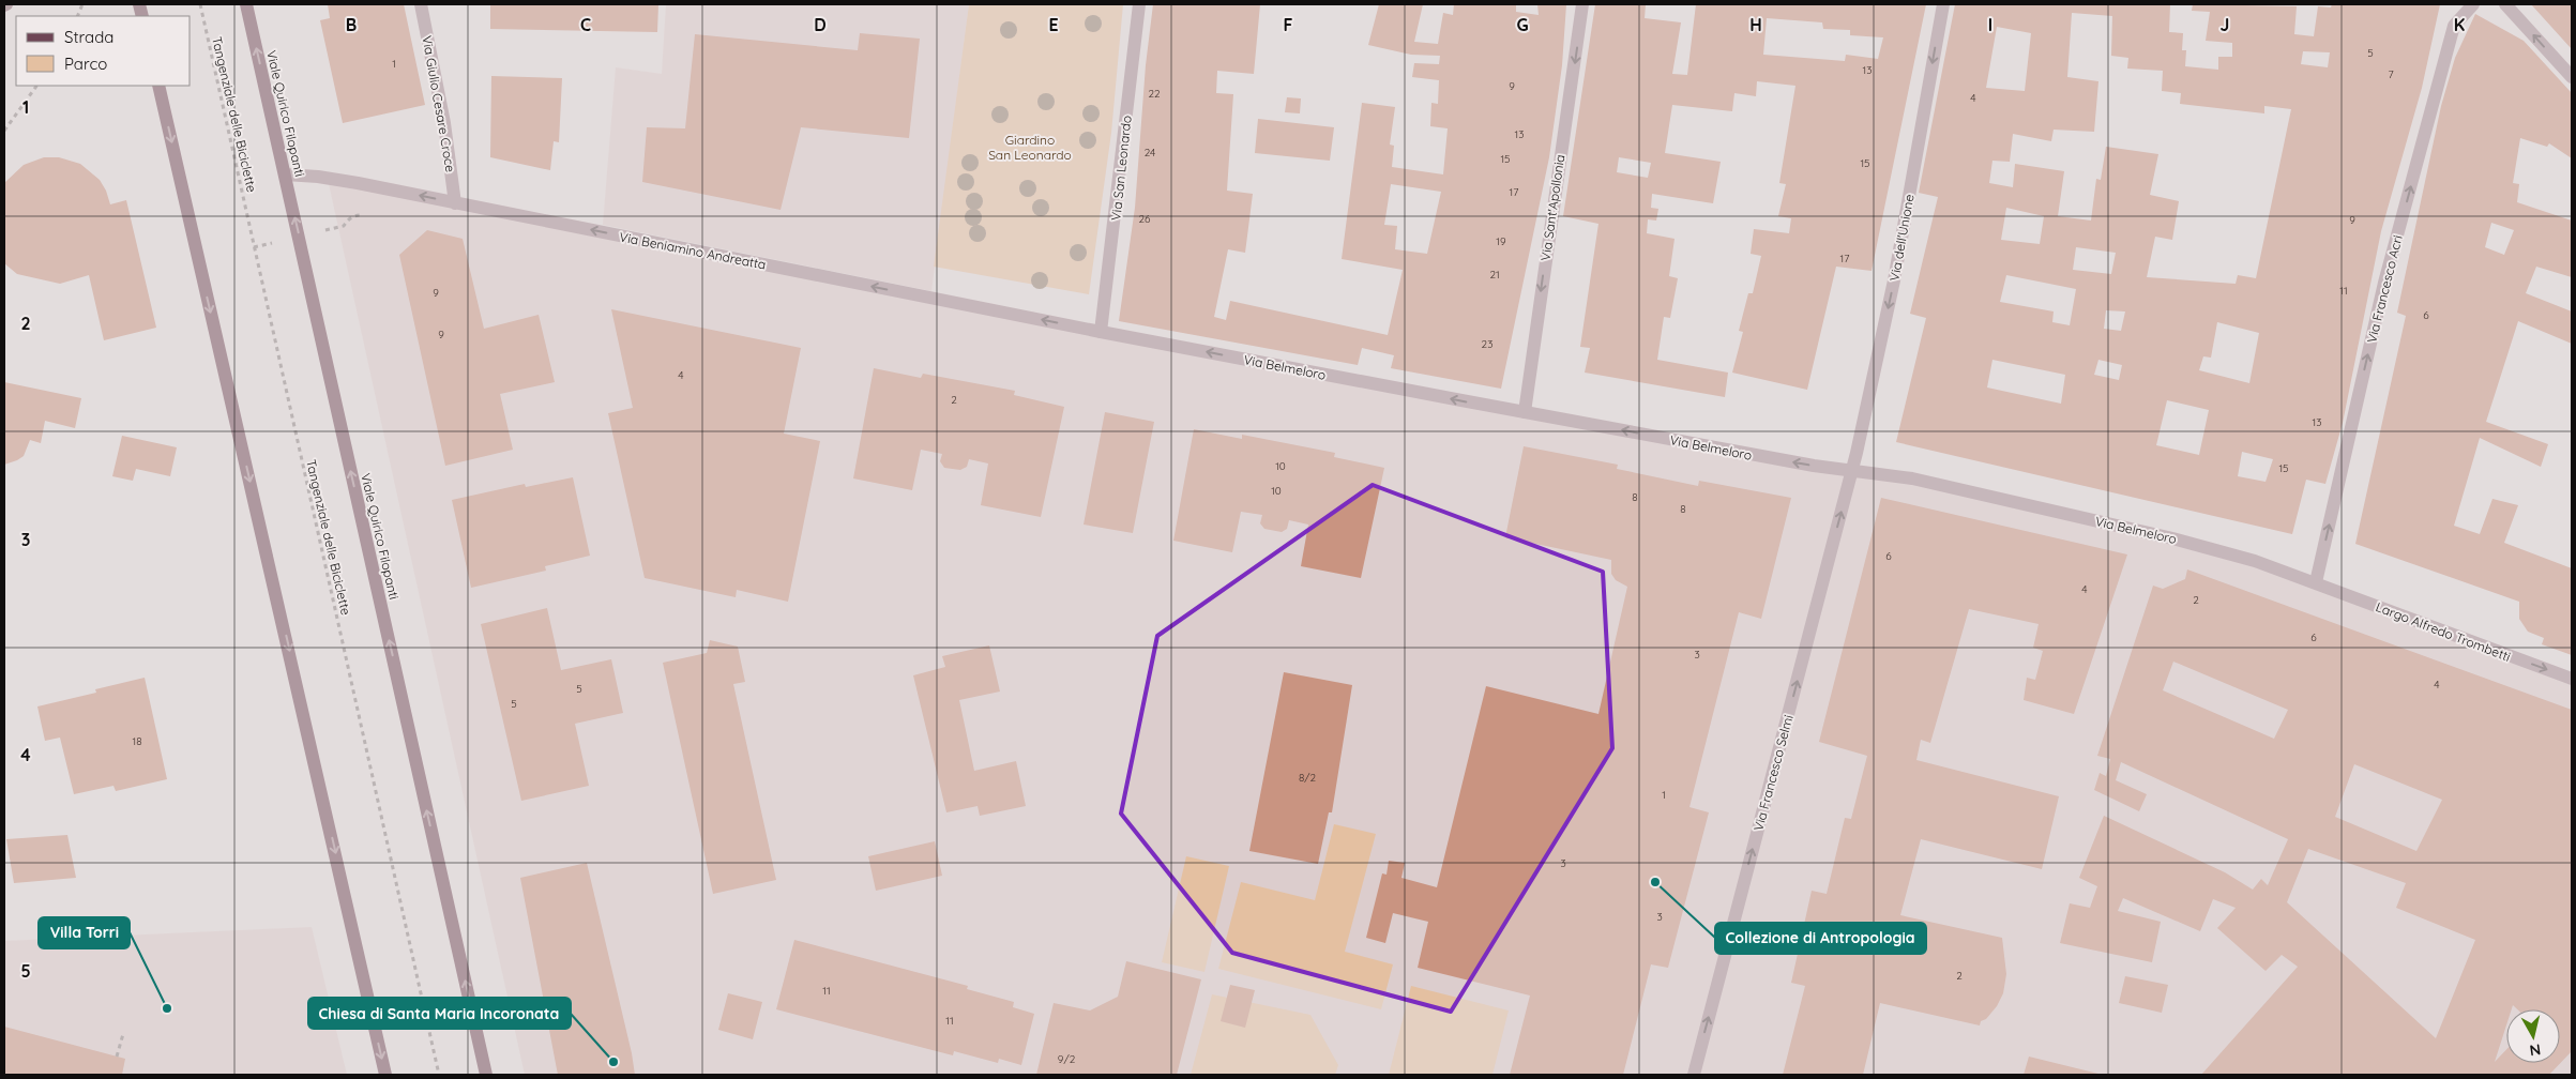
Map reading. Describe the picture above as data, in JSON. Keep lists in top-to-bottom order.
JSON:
{
  "streets": {
    "main road": ["Viale Quirico Filopanti"],
    "street": [
      "Via Giulio Cesare Croce",
      "Via San Leonardo",
      "Via Sant'Apollonia",
      "Via dell'Unione",
      "Via Beniamino Andreatta",
      "Via Francesco Acri",
      "Via Belmeloro",
      "Largo Alfredo Trombetti",
      "Via Francesco Selmi"
    ],
    "path": ["Tangenziale delle Biciclette"]
  },
  "crossings": [
    ["Via Giulio Cesare Croce", "Via Beniamino Andreatta"],
    ["Viale Quirico Filopanti", "Via Beniamino Andreatta"],
    ["Via San Leonardo", "Via Beniamino Andreatta"],
    ["Via San Leonardo", "Via Belmeloro"],
    ["Via Sant'Apollonia", "Via Belmeloro"],
    ["Via dell'Unione", "Via Belmeloro"],
    ["Via dell'Unione", "Via Francesco Selmi"],
    ["Via Beniamino Andreatta", "Via Belmeloro"],
    ["Via Francesco Acri", "Via Belmeloro"],
    ["Via Francesco Acri", "Largo Alfredo Trombetti"],
    ["Via Belmeloro", "Largo Alfredo Trombetti"],
    ["Via Belmeloro", "Via Francesco Selmi"]
  ],
  "one_way": [
    "Via Sant'Apollonia",
    "Via dell'Unione",
    "Via Beniamino Andreatta",
    "Via Francesco Acri",
    "Via Belmeloro",
    "Largo Alfredo Trombetti",
    "Via Francesco Selmi"
  ],
  "parks": ["Giardino San Leonardo"],
  "places": ["Collezione di Antropologia", "Villa Torri", "Chiesa di Santa Maria Incoronata"],
  "house_numbers": [
    "5",
    "1",
    "13",
    "7",
    "9",
    "22",
    "4",
    "13",
    "24",
    "15",
    "15",
    "17",
    "26",
    "9",
    "19",
    "17",
    "21",
    "11",
    "9",
    "6",
    "9",
    "23",
    "4",
    "2",
    "13",
    "10",
    "15",
    "10",
    "8",
    "8",
    "6",
    "4",
    "2",
    "6",
    "3",
    "4",
    "5",
    "5",
    "18",
    "8/2",
    "1",
    "3",
    "3",
    "2",
    "11",
    "11",
    "9/2"
  ],
  "legend": ["Strada", "Parco"],
  "north": "bottom",
  "grid": {
    "columns": [
      "B",
      "C",
      "D",
      "E",
      "F",
      "G",
      "H",
      "I",
      "J",
      "K"
    ],
    "rows": [
      "1",
      "2",
      "3",
      "4",
      "5"
    ]
  }
}
